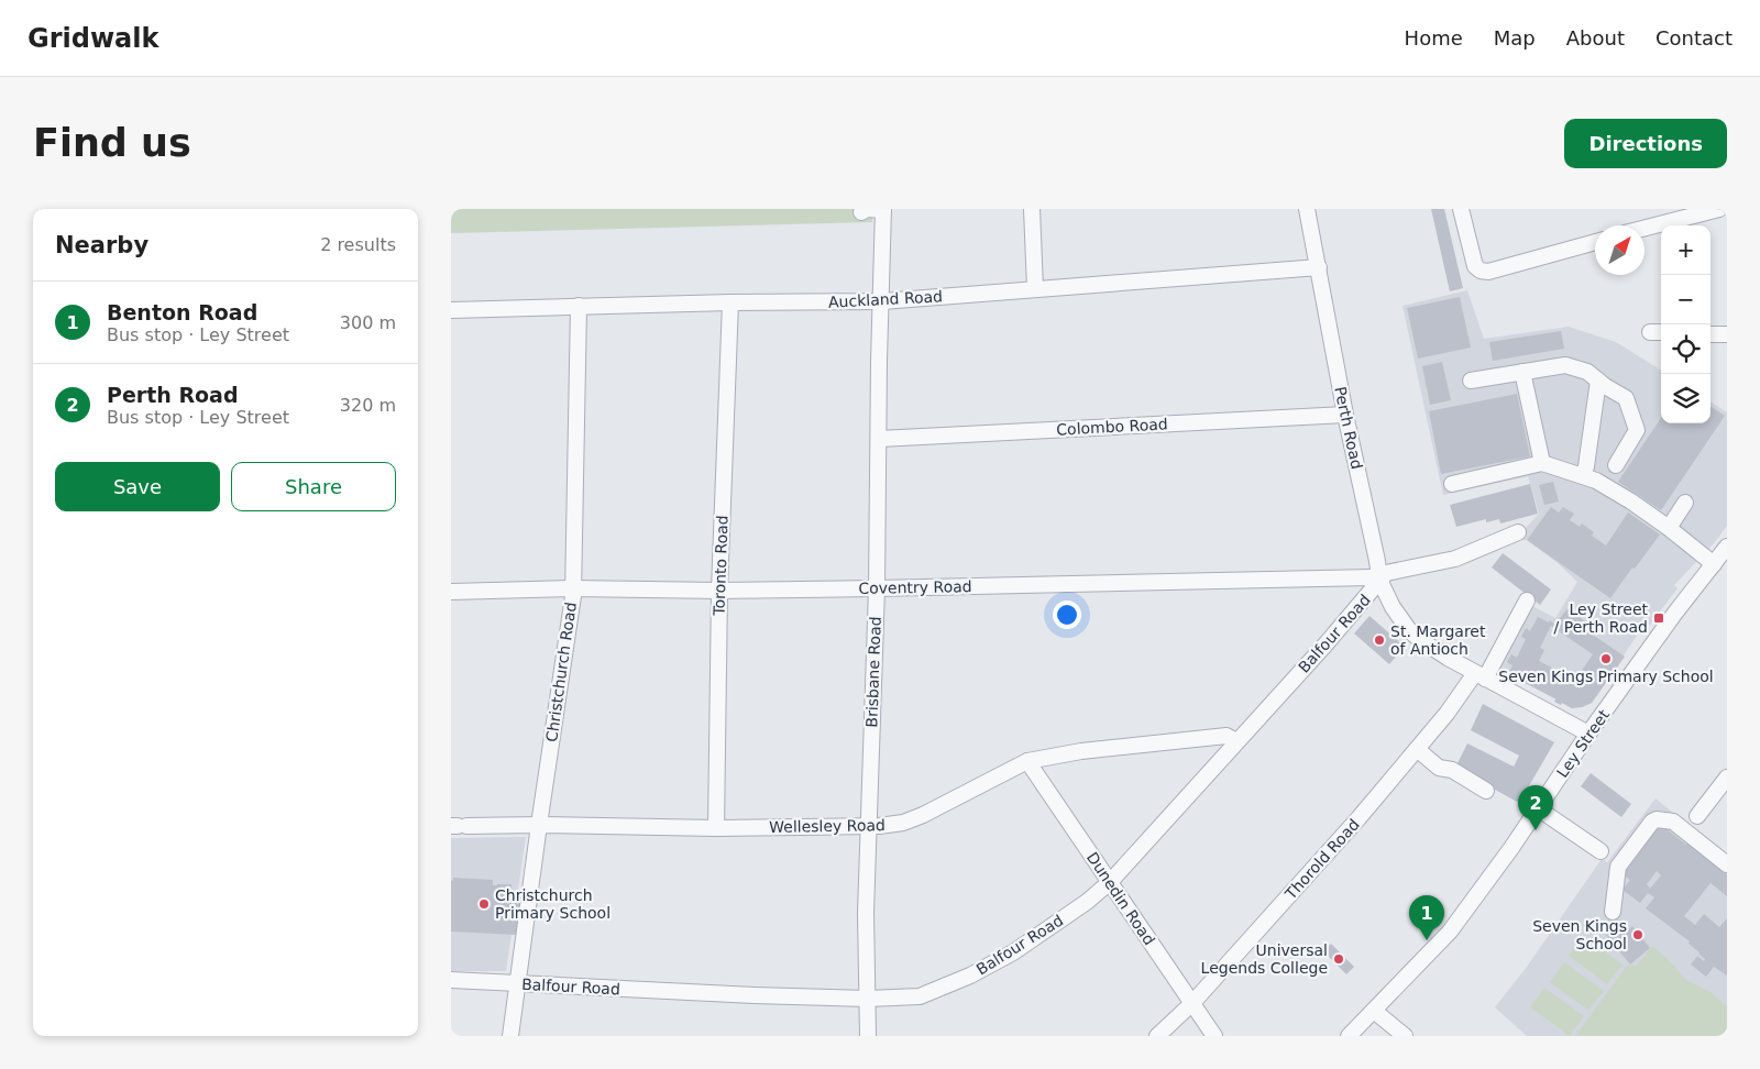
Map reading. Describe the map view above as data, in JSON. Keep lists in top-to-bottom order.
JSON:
{
  "streets": {
    "street": [
      "Auckland Road",
      "Colombo Road",
      "Perth Road",
      "Toronto Road",
      "Coventry Road",
      "Balfour Road",
      "Christchurch Road",
      "Brisbane Road",
      "Ley Street",
      "Wellesley Road",
      "Thorold Road",
      "Dunedin Road"
    ]
  },
  "crossings": [
    ["Auckland Road", "Perth Road"],
    ["Auckland Road", "Toronto Road"],
    ["Auckland Road", "Christchurch Road"],
    ["Auckland Road", "Brisbane Road"],
    ["Colombo Road", "Perth Road"],
    ["Colombo Road", "Brisbane Road"],
    ["Perth Road", "Coventry Road"],
    ["Perth Road", "Balfour Road"],
    ["Perth Road", "Ley Street"],
    ["Perth Road", "Thorold Road"],
    ["Toronto Road", "Coventry Road"],
    ["Toronto Road", "Wellesley Road"],
    ["Coventry Road", "Balfour Road"],
    ["Coventry Road", "Christchurch Road"],
    ["Coventry Road", "Brisbane Road"],
    ["Balfour Road", "Christchurch Road"],
    ["Balfour Road", "Brisbane Road"],
    ["Balfour Road", "Wellesley Road"],
    ["Balfour Road", "Dunedin Road"],
    ["Christchurch Road", "Wellesley Road"],
    ["Brisbane Road", "Wellesley Road"],
    ["Wellesley Road", "Dunedin Road"],
    ["Thorold Road", "Dunedin Road"]
  ],
  "places": {
    "transit": ["Ley Street / Perth Road"],
    "other": [
      "St. Margaret of Antioch",
      "Seven Kings Primary School",
      "Christchurch Primary School",
      "Seven Kings School",
      "Universal Legends College"
    ]
  },
  "north": "top right",
  "page": {
    "header": "Gridwalk",
    "nav": [
      "Home",
      "Map",
      "About",
      "Contact"
    ],
    "buttons": [
      "Directions",
      ["Save", "Share"]
    ],
    "title": "Find us",
    "heading": ["Nearby", "2 results"],
    "map_buttons": ["+", "−"],
    "list": [
      {
        "mark": "1",
        "name": "Benton Road",
        "note": "Bus stop · Ley Street",
        "value": "300 m"
      },
      {
        "mark": "2",
        "name": "Perth Road",
        "note": "Bus stop · Ley Street",
        "value": "320 m"
      }
    ],
    "pins": ["2", "1"]
  }
}
